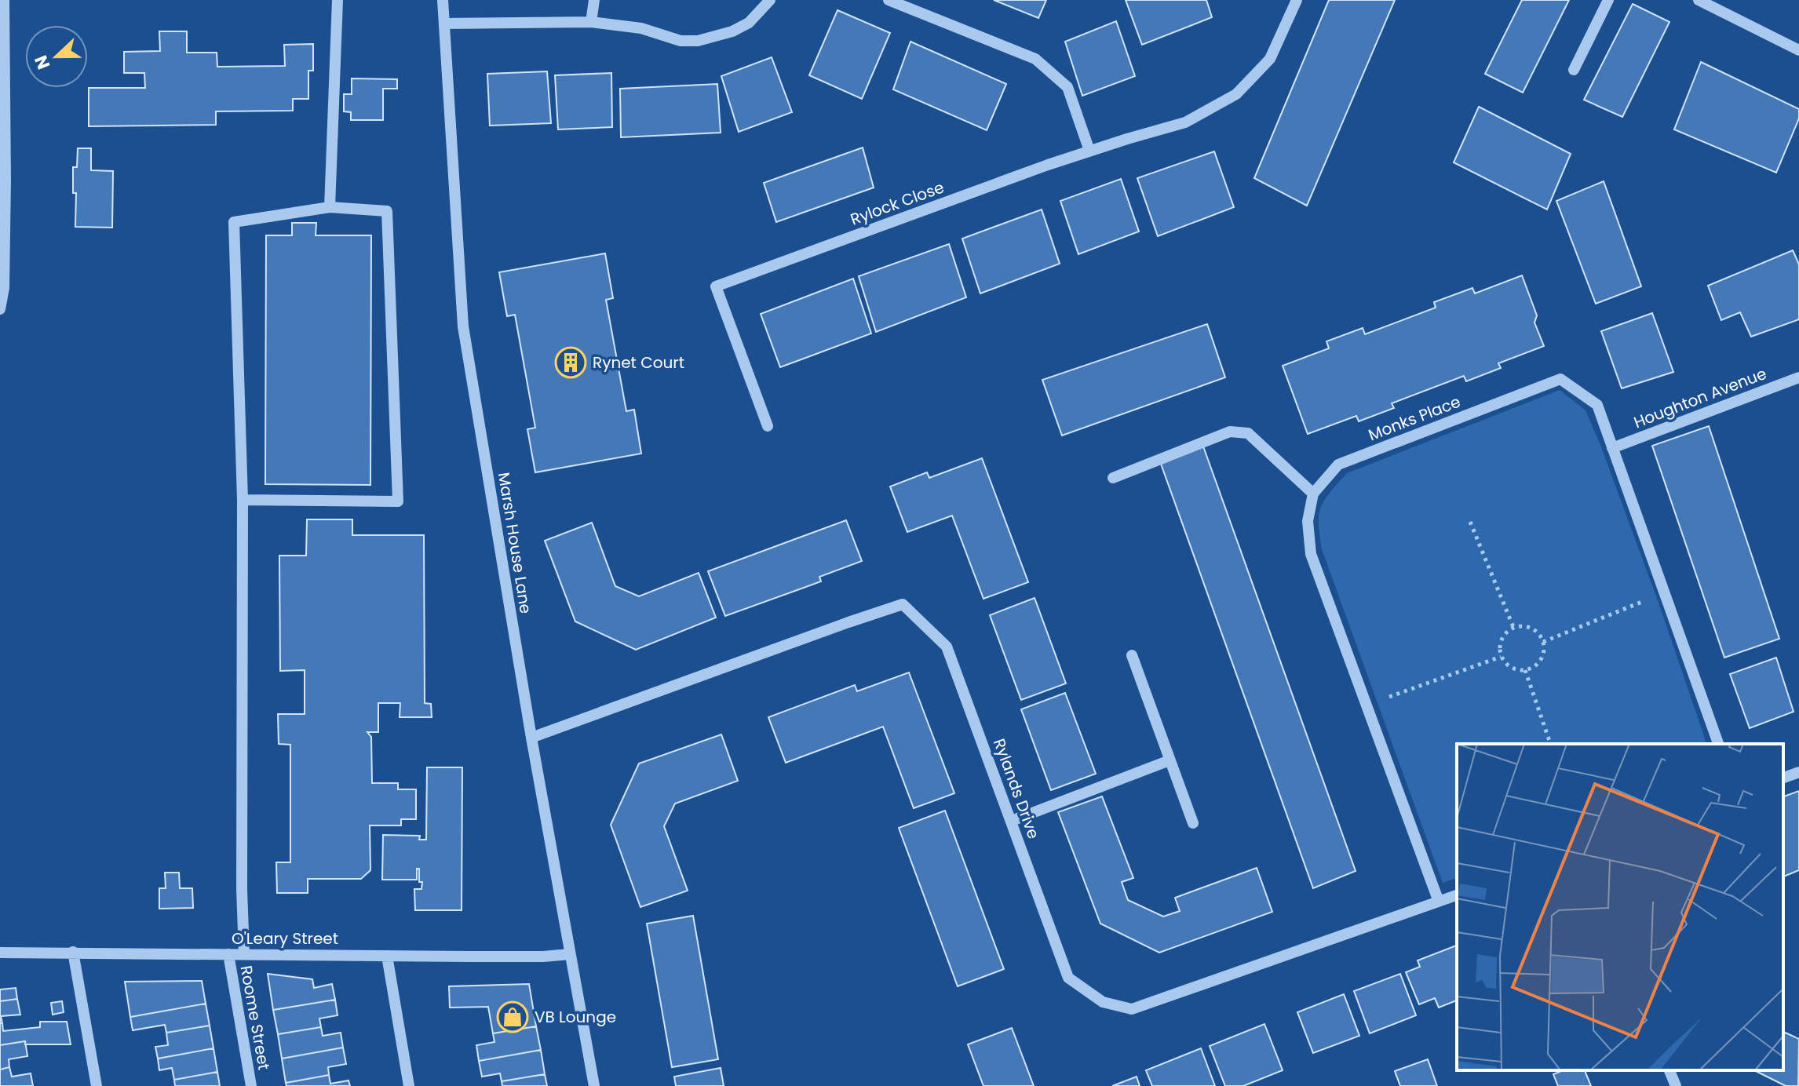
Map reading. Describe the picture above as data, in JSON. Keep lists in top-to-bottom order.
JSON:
{
  "streets": {
    "street": [
      "Rylock Close",
      "Houghton Avenue",
      "Monks Place",
      "Marsh House Lane",
      "Rylands Drive",
      "O'Leary Street",
      "Roome Street"
    ]
  },
  "crossings": [
    ["Houghton Avenue", "Monks Place"],
    ["Marsh House Lane", "Rylands Drive"],
    ["Marsh House Lane", "O'Leary Street"],
    ["O'Leary Street", "Roome Street"]
  ],
  "places": {
    "building": ["Rynet Court"],
    "shop": ["VB Lounge"]
  },
  "north": "left"
}
